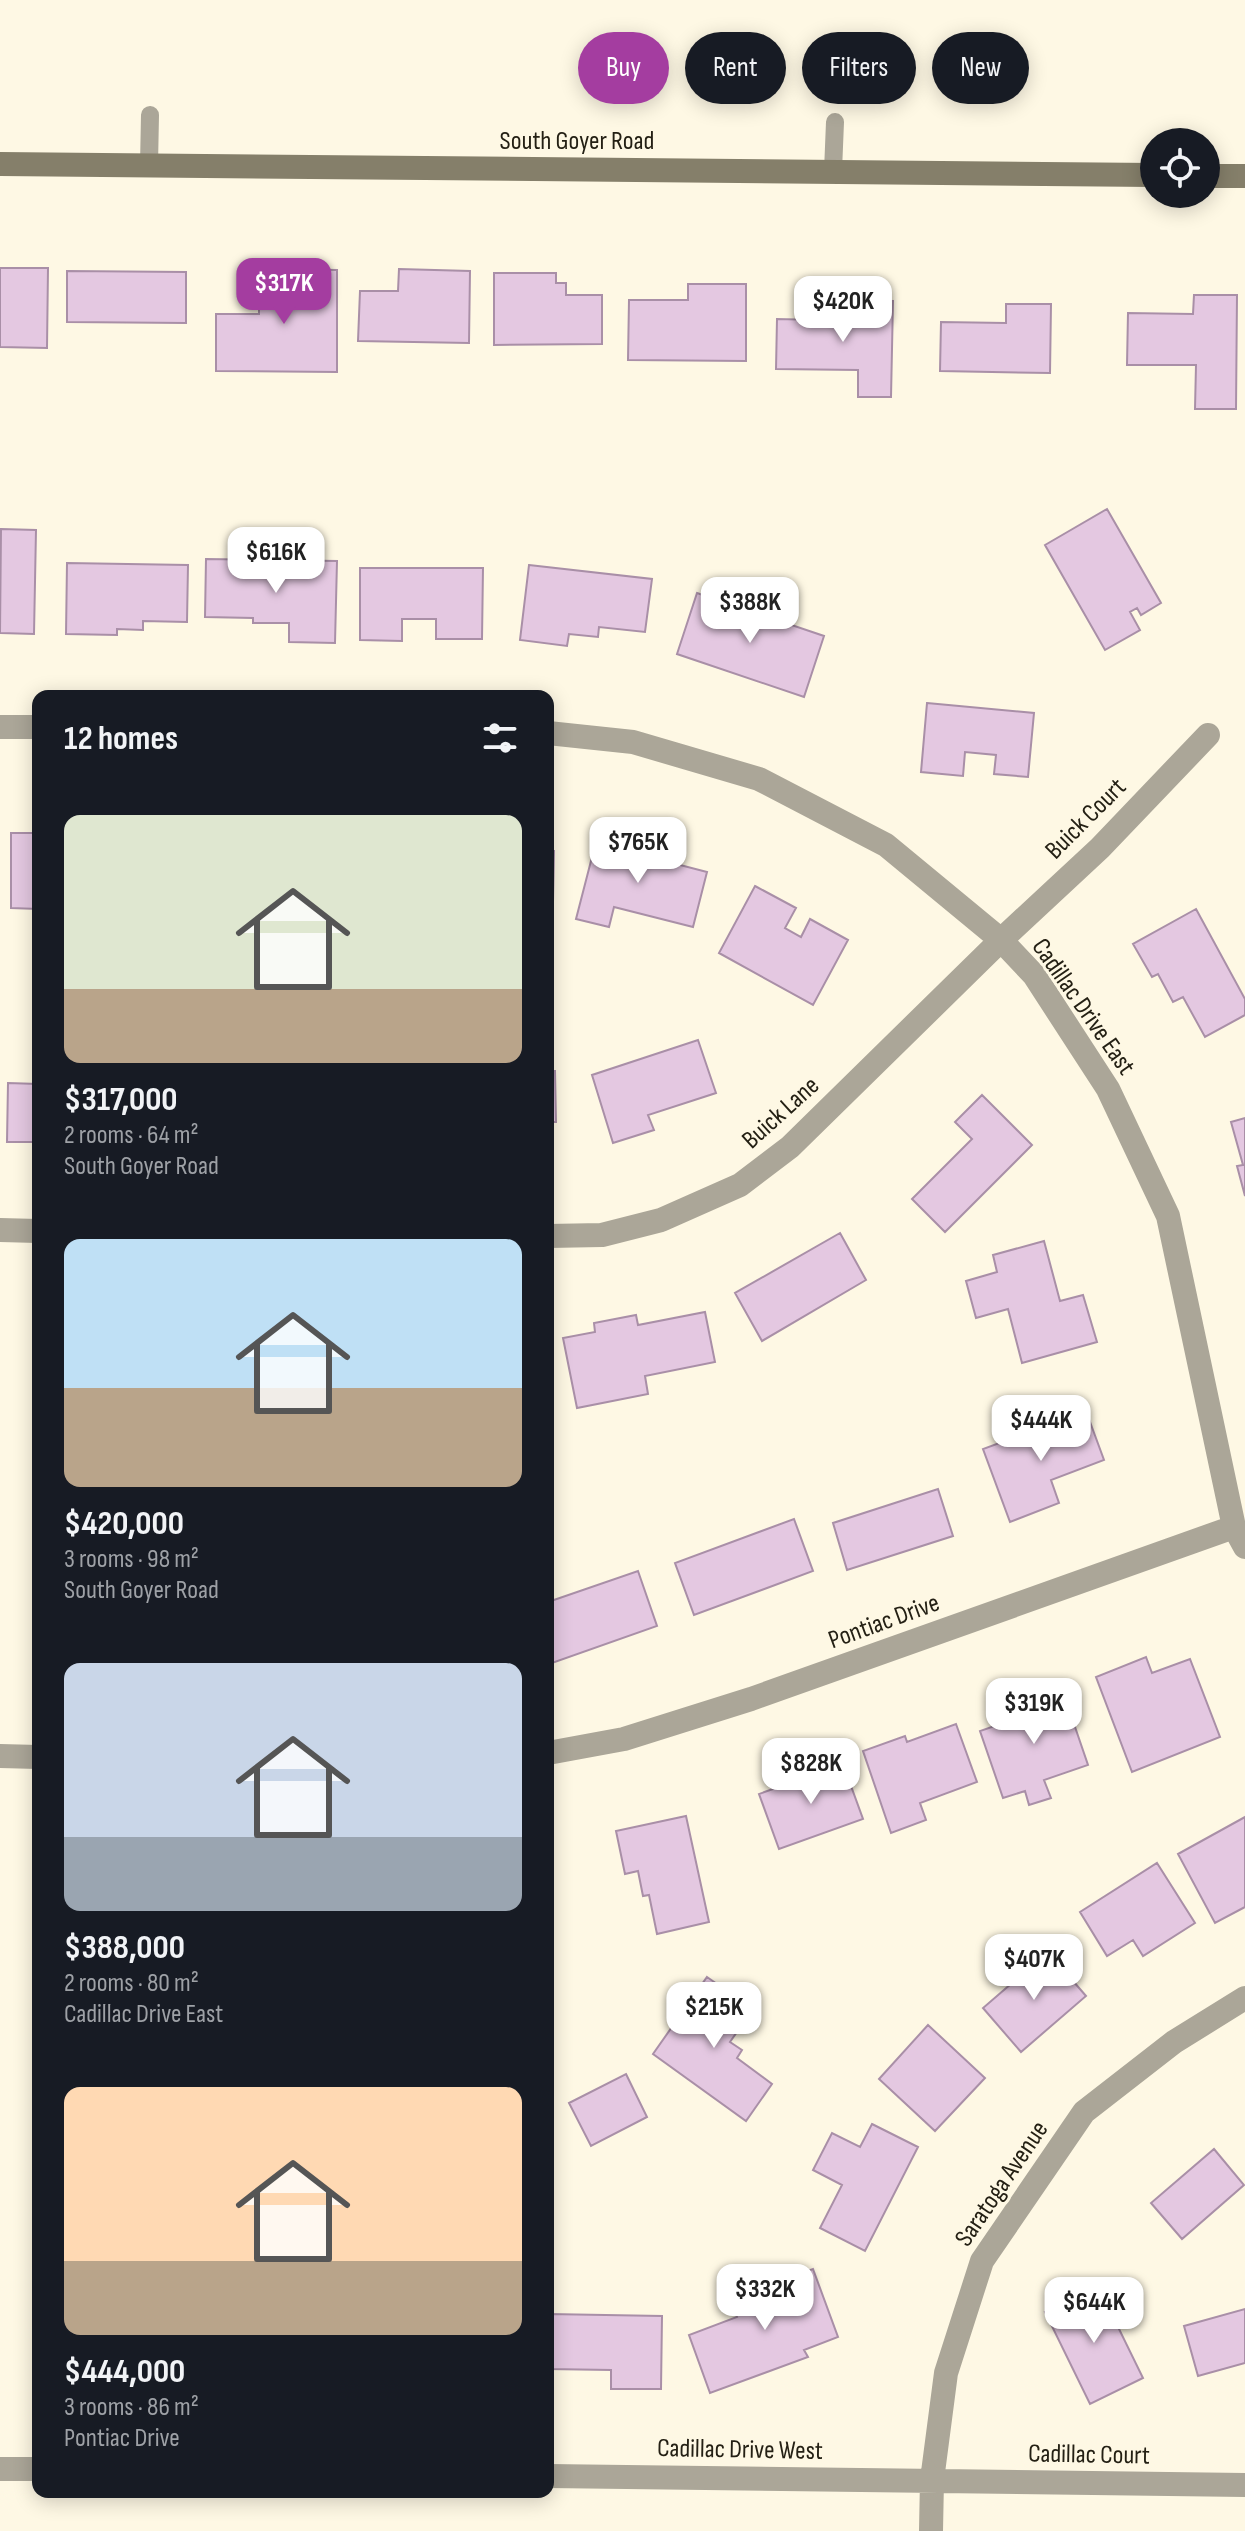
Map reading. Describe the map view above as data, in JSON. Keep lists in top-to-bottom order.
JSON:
{
  "streets": {
    "street": [
      "South Goyer Road",
      "Buick Court",
      "Cadillac Drive East",
      "Buick Lane",
      "Pontiac Drive",
      "Saratoga Avenue",
      "Cadillac Drive West",
      "Cadillac Court"
    ]
  },
  "crossings": [
    ["Buick Court", "Cadillac Drive East"],
    ["Buick Court", "Buick Lane"],
    ["Cadillac Drive East", "Buick Lane"],
    ["Cadillac Drive East", "Pontiac Drive"],
    ["Saratoga Avenue", "Cadillac Drive West"],
    ["Saratoga Avenue", "Cadillac Court"],
    ["Cadillac Drive West", "Cadillac Court"]
  ],
  "page": {
    "chip": [
      "Buy",
      "Rent",
      "Filters",
      "New"
    ],
    "price": [
      "$317K",
      "$420K",
      "$616K",
      "$388K",
      "$765K",
      "$444K",
      "$319K",
      "$828K",
      "$407K",
      "$215K",
      "$332K",
      "$644K"
    ],
    "heading": "12 homes",
    "list": [
      {
        "name": "$317,000",
        "note": "2 rooms · 64 m² · South Goyer Road"
      },
      {
        "name": "$420,000",
        "note": "3 rooms · 98 m² · South Goyer Road"
      },
      {
        "name": "$388,000",
        "note": "2 rooms · 80 m² · Cadillac Drive East"
      },
      {
        "name": "$444,000",
        "note": "3 rooms · 86 m² · Pontiac Drive"
      }
    ]
  }
}
